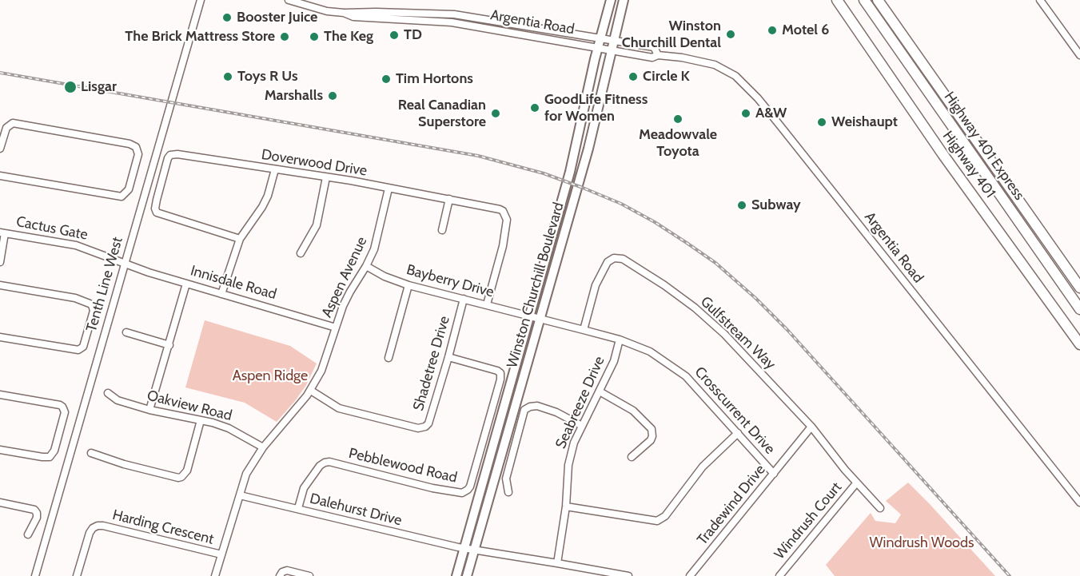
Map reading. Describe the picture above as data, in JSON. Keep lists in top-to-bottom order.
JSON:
{
  "streets": {
    "highway": ["Highway 401 Express", "Highway 401"],
    "main road": ["Winston Churchill Boulevard"],
    "street": [
      "Argentia Road",
      "Doverwood Drive",
      "Cactus Gate",
      "Aspen Avenue",
      "Bayberry Drive",
      "Innisdale Road",
      "Tenth Line West",
      "Gulfstream Way",
      "Shadetree Drive",
      "Seabreeze Drive",
      "Oakview Road",
      "Crosscurrent Drive",
      "Pebblewood Road",
      "Tradewind Drive",
      "Dalehurst Drive",
      "Windrush Court",
      "Harding Crescent"
    ]
  },
  "crossings": [
    ["Argentia Road", "Winston Churchill Boulevard"],
    ["Doverwood Drive", "Aspen Avenue"],
    ["Doverwood Drive", "Bayberry Drive"],
    ["Cactus Gate", "Innisdale Road"],
    ["Cactus Gate", "Tenth Line West"],
    ["Aspen Avenue", "Bayberry Drive"],
    ["Aspen Avenue", "Innisdale Road"],
    ["Aspen Avenue", "Shadetree Drive"],
    ["Aspen Avenue", "Oakview Road"],
    ["Aspen Avenue", "Dalehurst Drive"],
    ["Aspen Avenue", "Harding Crescent"],
    ["Bayberry Drive", "Winston Churchill Boulevard"],
    ["Bayberry Drive", "Shadetree Drive"],
    ["Bayberry Drive", "Crosscurrent Drive"],
    ["Innisdale Road", "Tenth Line West"],
    ["Winston Churchill Boulevard", "Crosscurrent Drive"],
    ["Winston Churchill Boulevard", "Dalehurst Drive"],
    ["Gulfstream Way", "Crosscurrent Drive"],
    ["Gulfstream Way", "Tradewind Drive"],
    ["Gulfstream Way", "Windrush Court"],
    ["Shadetree Drive", "Pebblewood Road"],
    ["Seabreeze Drive", "Crosscurrent Drive"],
    ["Crosscurrent Drive", "Tradewind Drive"],
    ["Pebblewood Road", "Dalehurst Drive"]
  ],
  "parks": ["Aspen Ridge", "Windrush Woods"],
  "places": [
    "Booster Juice",
    "Motel 6",
    "Winston Churchill Dental",
    "TD",
    "The Brick Mattress Store",
    "The Keg",
    "Toys R Us",
    "Circle K",
    "Tim Hortons",
    "Lisgar",
    "Marshalls",
    "GoodLife Fitness for Women",
    "Real Canadian Superstore",
    "A&W",
    "Meadowvale Toyota",
    "Weishaupt",
    "Subway"
  ]
}
